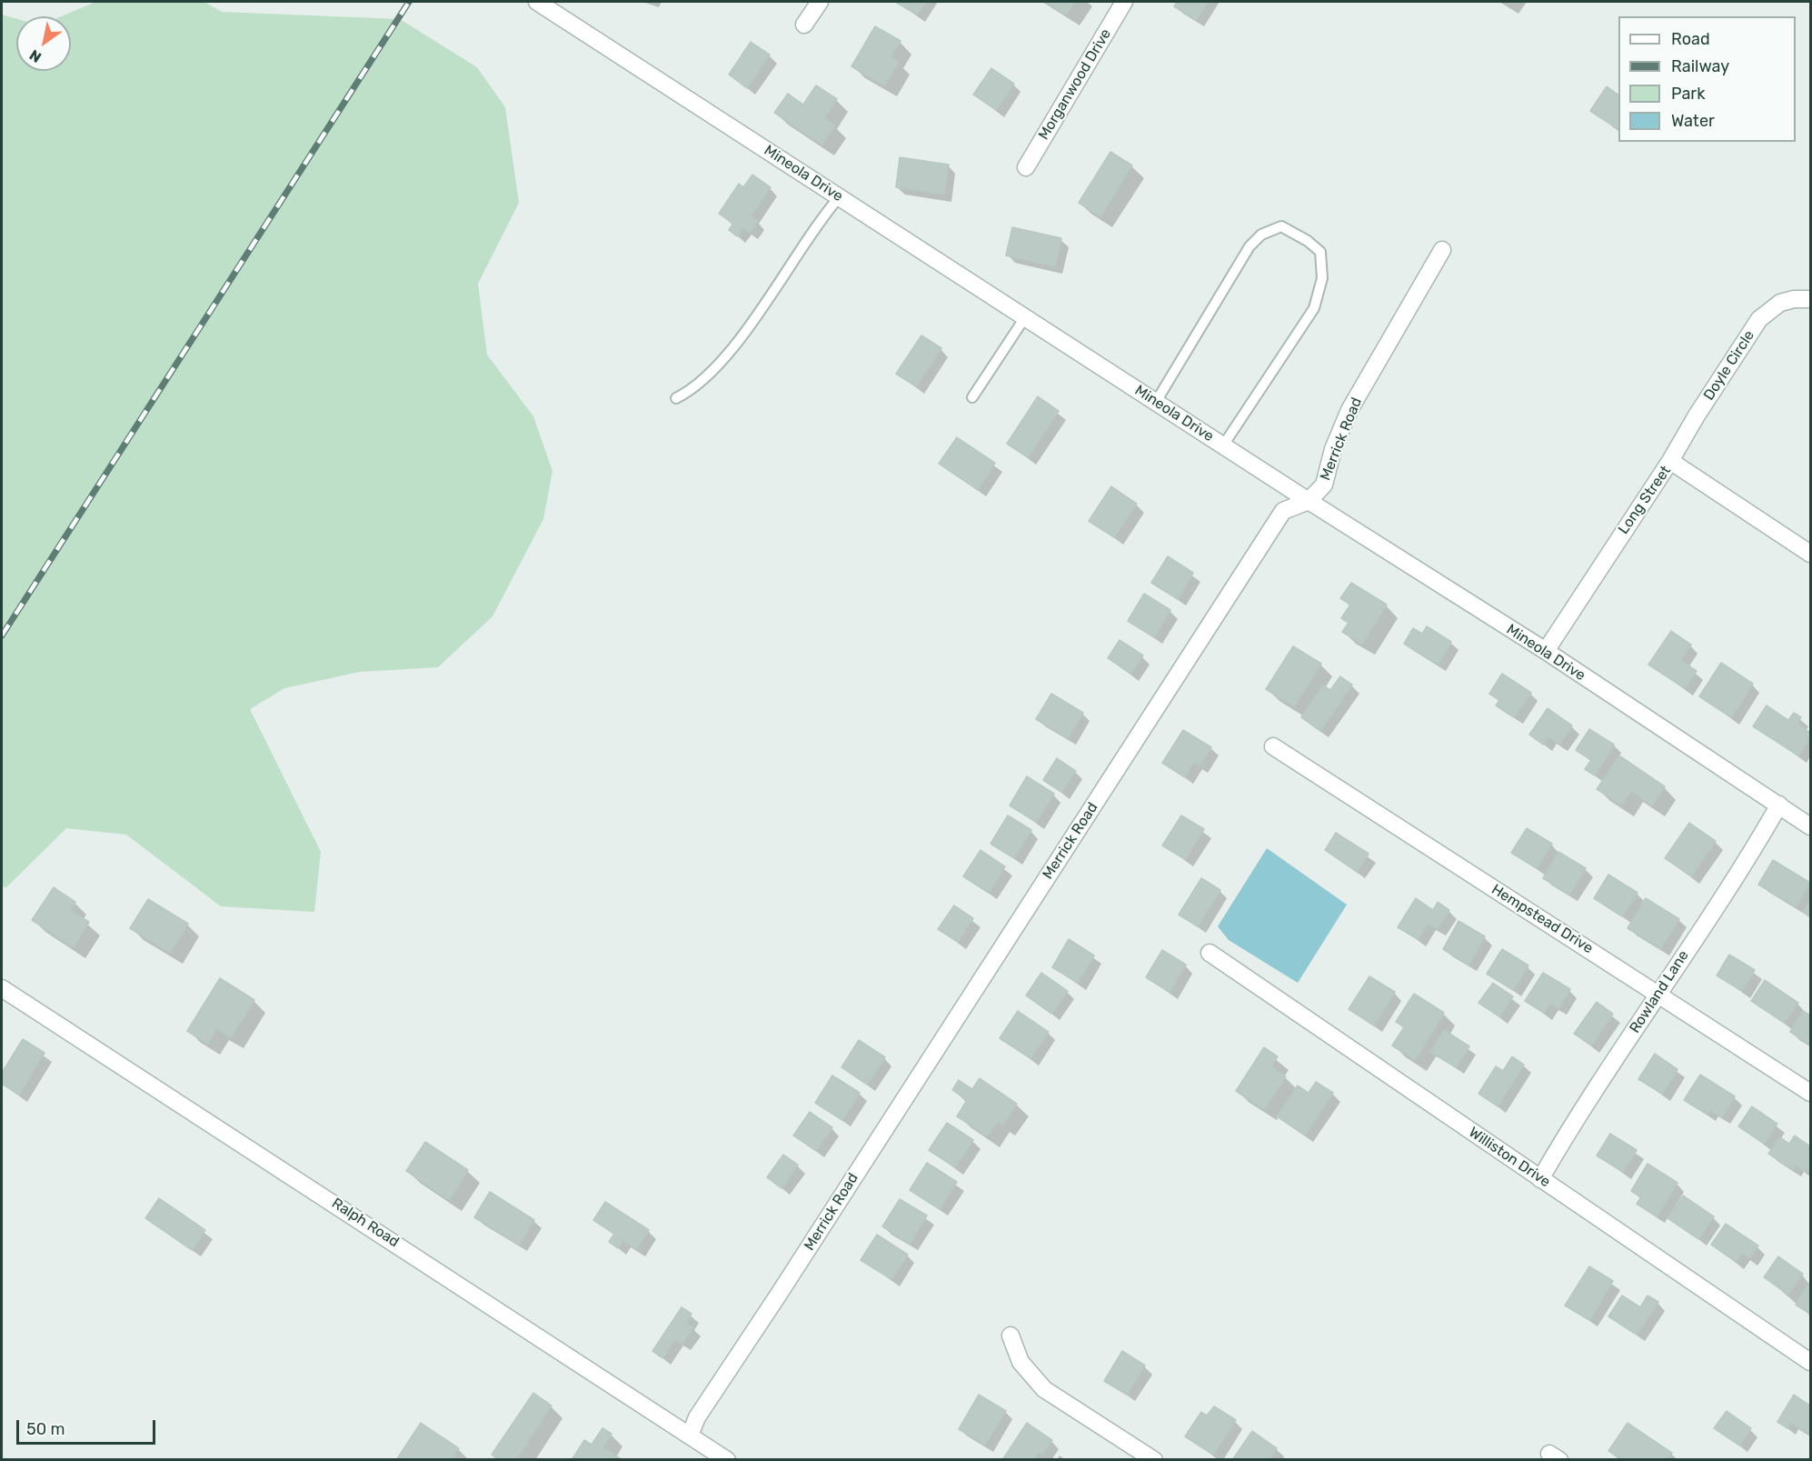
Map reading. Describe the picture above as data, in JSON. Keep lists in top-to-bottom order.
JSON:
{
  "streets": {
    "street": [
      "Morganwood Drive",
      "Mineola Drive",
      "Doyle Circle",
      "Merrick Road",
      "Long Street",
      "Hempstead Drive",
      "Rowland Lane",
      "Williston Drive",
      "Ralph Road"
    ]
  },
  "crossings": [
    ["Mineola Drive", "Merrick Road"],
    ["Mineola Drive", "Long Street"],
    ["Mineola Drive", "Rowland Lane"],
    ["Doyle Circle", "Long Street"],
    ["Merrick Road", "Ralph Road"],
    ["Hempstead Drive", "Rowland Lane"],
    ["Rowland Lane", "Williston Drive"]
  ],
  "legend": [
    "Road",
    "Railway",
    "Park",
    "Water"
  ],
  "scale_bar": "50 m",
  "north": "bottom left"
}
